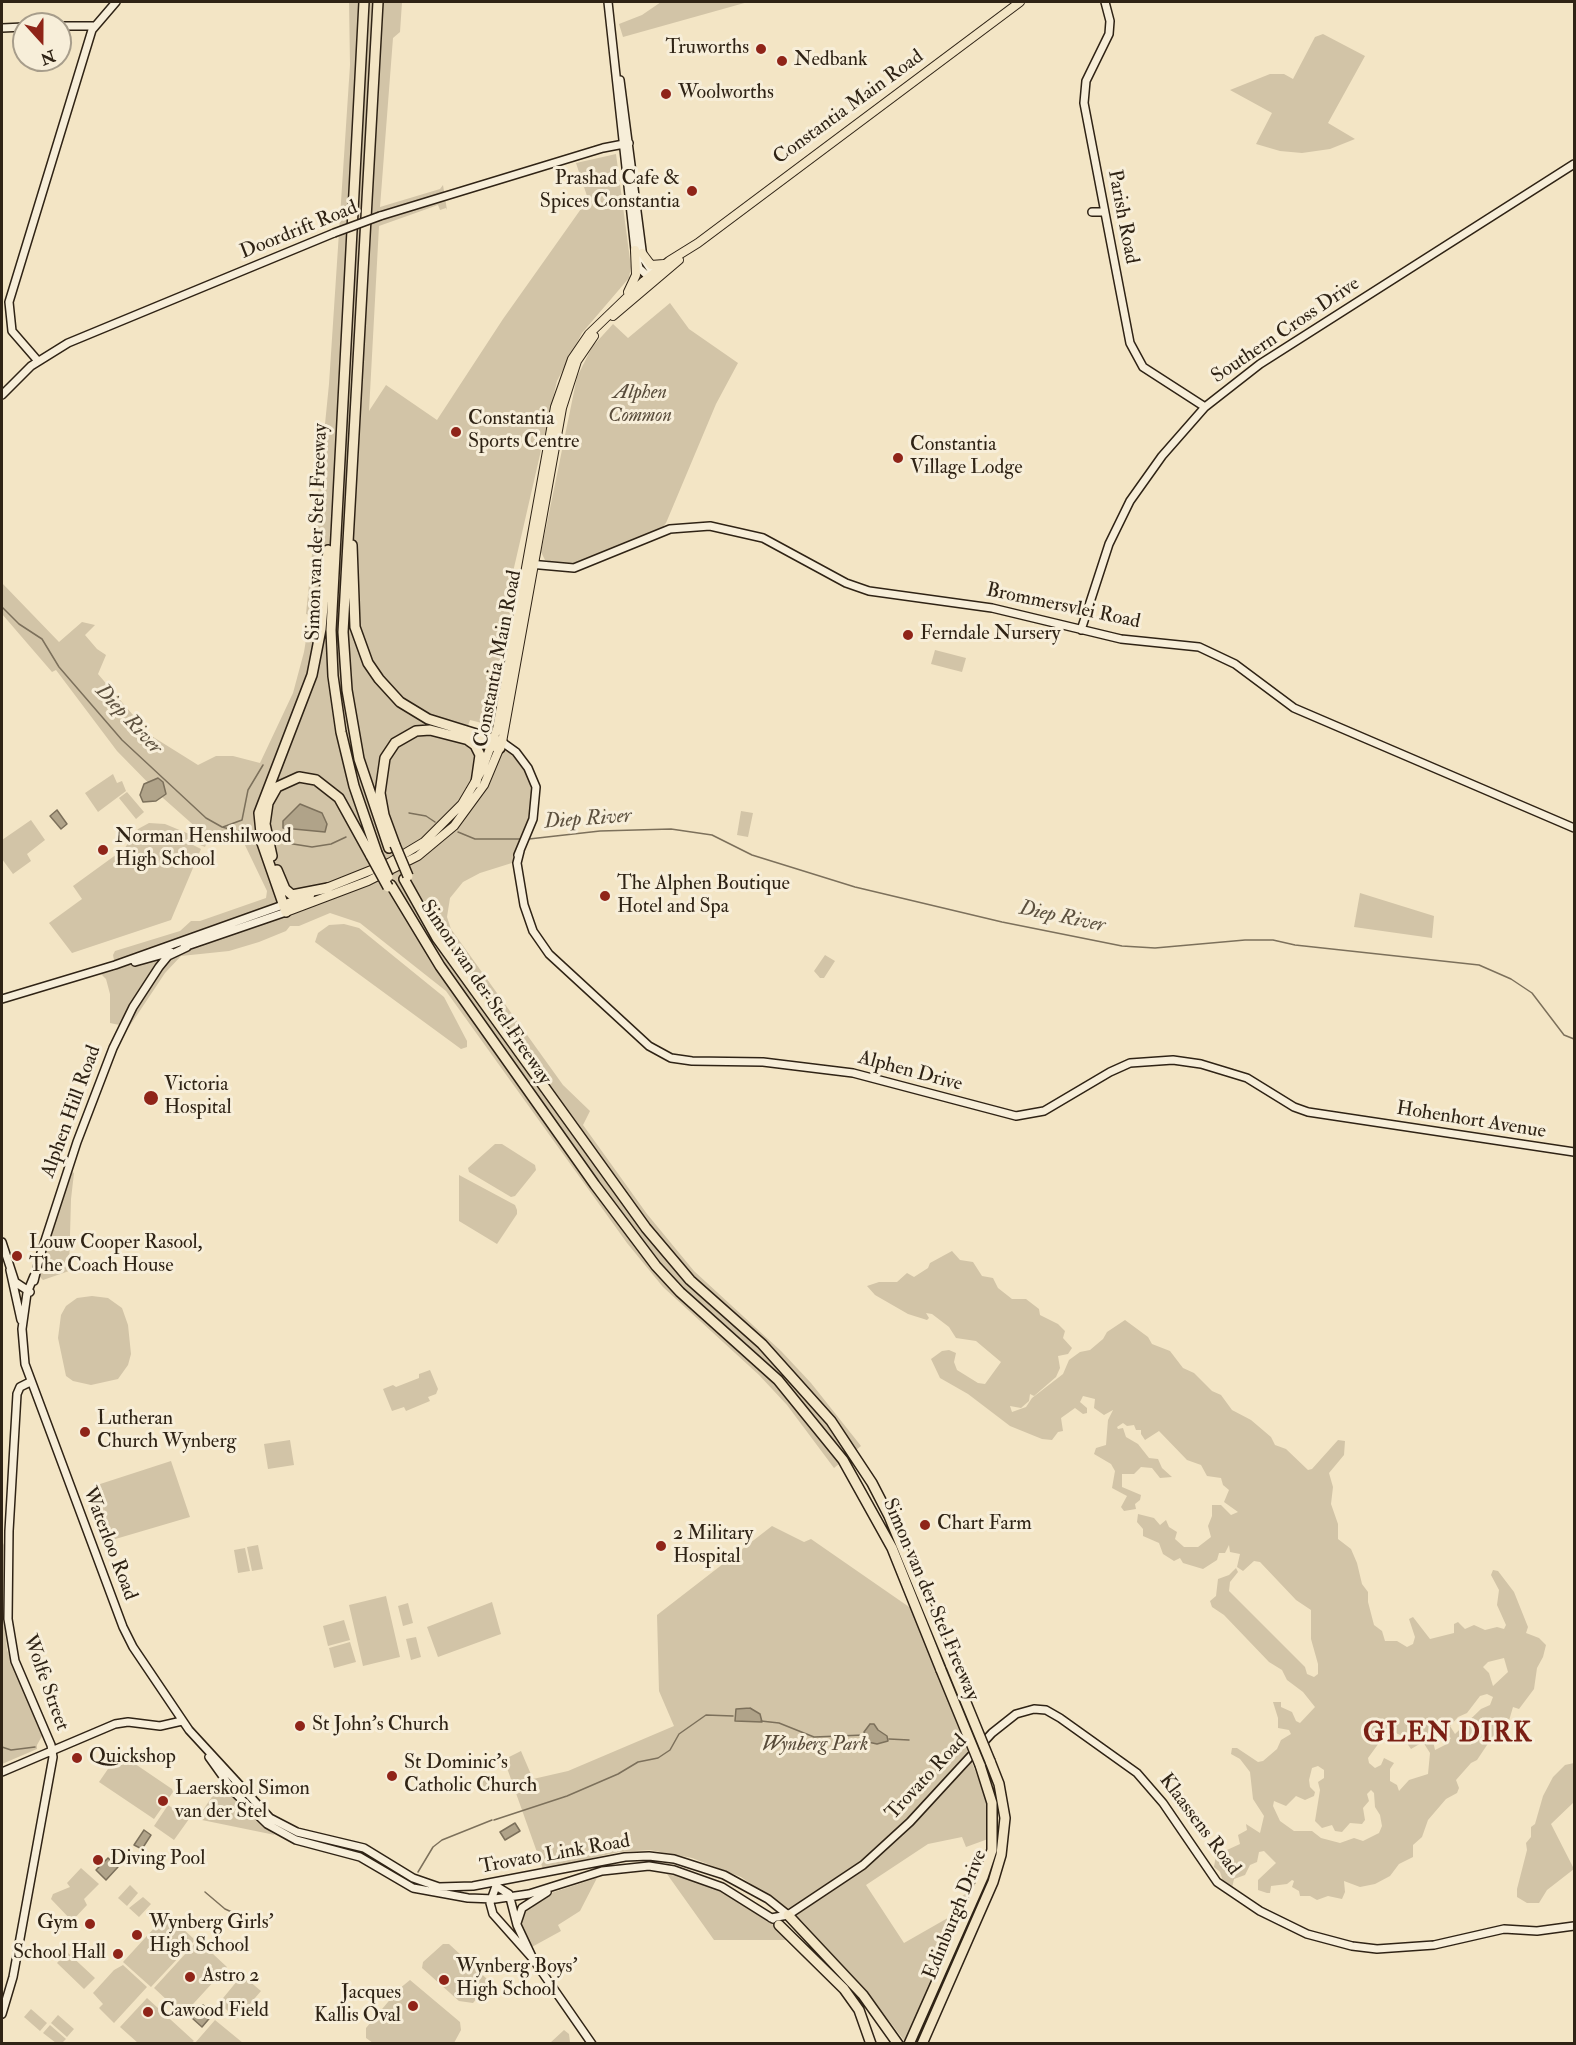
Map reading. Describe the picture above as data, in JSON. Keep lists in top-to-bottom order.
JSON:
{
  "streets": {
    "highway": ["Simon van der Stel Freeway", "Edinburgh Drive"],
    "main road": ["Constantia Main Road"],
    "street": [
      "Parish Road",
      "Doordrift Road",
      "Southern Cross Drive",
      "Brommersvlei Road",
      "Alphen Drive",
      "Alphen Hill Road",
      "Hohenhort Avenue",
      "Waterloo Road",
      "Wolfe Street",
      "Trovato Road",
      "Klaassens Road",
      "Trovato Link Road"
    ]
  },
  "crossings": [
    ["Constantia Main Road", "Brommersvlei Road"],
    ["Constantia Main Road", "Alphen Drive"],
    ["Constantia Main Road", "Alphen Hill Road"],
    ["Parish Road", "Southern Cross Drive"],
    ["Southern Cross Drive", "Brommersvlei Road"],
    ["Simon van der Stel Freeway", "Edinburgh Drive"],
    ["Alphen Drive", "Hohenhort Avenue"],
    ["Alphen Hill Road", "Waterloo Road"],
    ["Waterloo Road", "Wolfe Street"],
    ["Waterloo Road", "Trovato Link Road"],
    ["Trovato Road", "Klaassens Road"],
    ["Trovato Road", "Trovato Link Road"]
  ],
  "districts": ["GLEN DIRK"],
  "water": ["Diep River"],
  "parks": ["Alphen Common", "Wynberg Park"],
  "places": [
    "Truworths",
    "Nedbank",
    "Woolworths",
    "Prashad Cafe & Spices Constantia",
    "Constantia Sports Centre",
    "Constantia Village Lodge",
    "Ferndale Nursery",
    "Norman Henshilwood High School",
    "The Alphen Boutique Hotel and Spa",
    "Victoria Hospital",
    "Louw Cooper Rasool, The Coach House",
    "Lutheran Church Wynberg",
    "Chart Farm",
    "2 Military Hospital",
    "St John's Church",
    "Quickshop",
    "St Dominic's Catholic Church",
    "Laerskool Simon van der Stel",
    "Diving Pool",
    "Gym",
    "Wynberg Girls' High School",
    "School Hall",
    "Astro 2",
    "Wynberg Boys' High School",
    "Jacques Kallis Oval",
    "Cawood Field"
  ],
  "north": "bottom"
}
